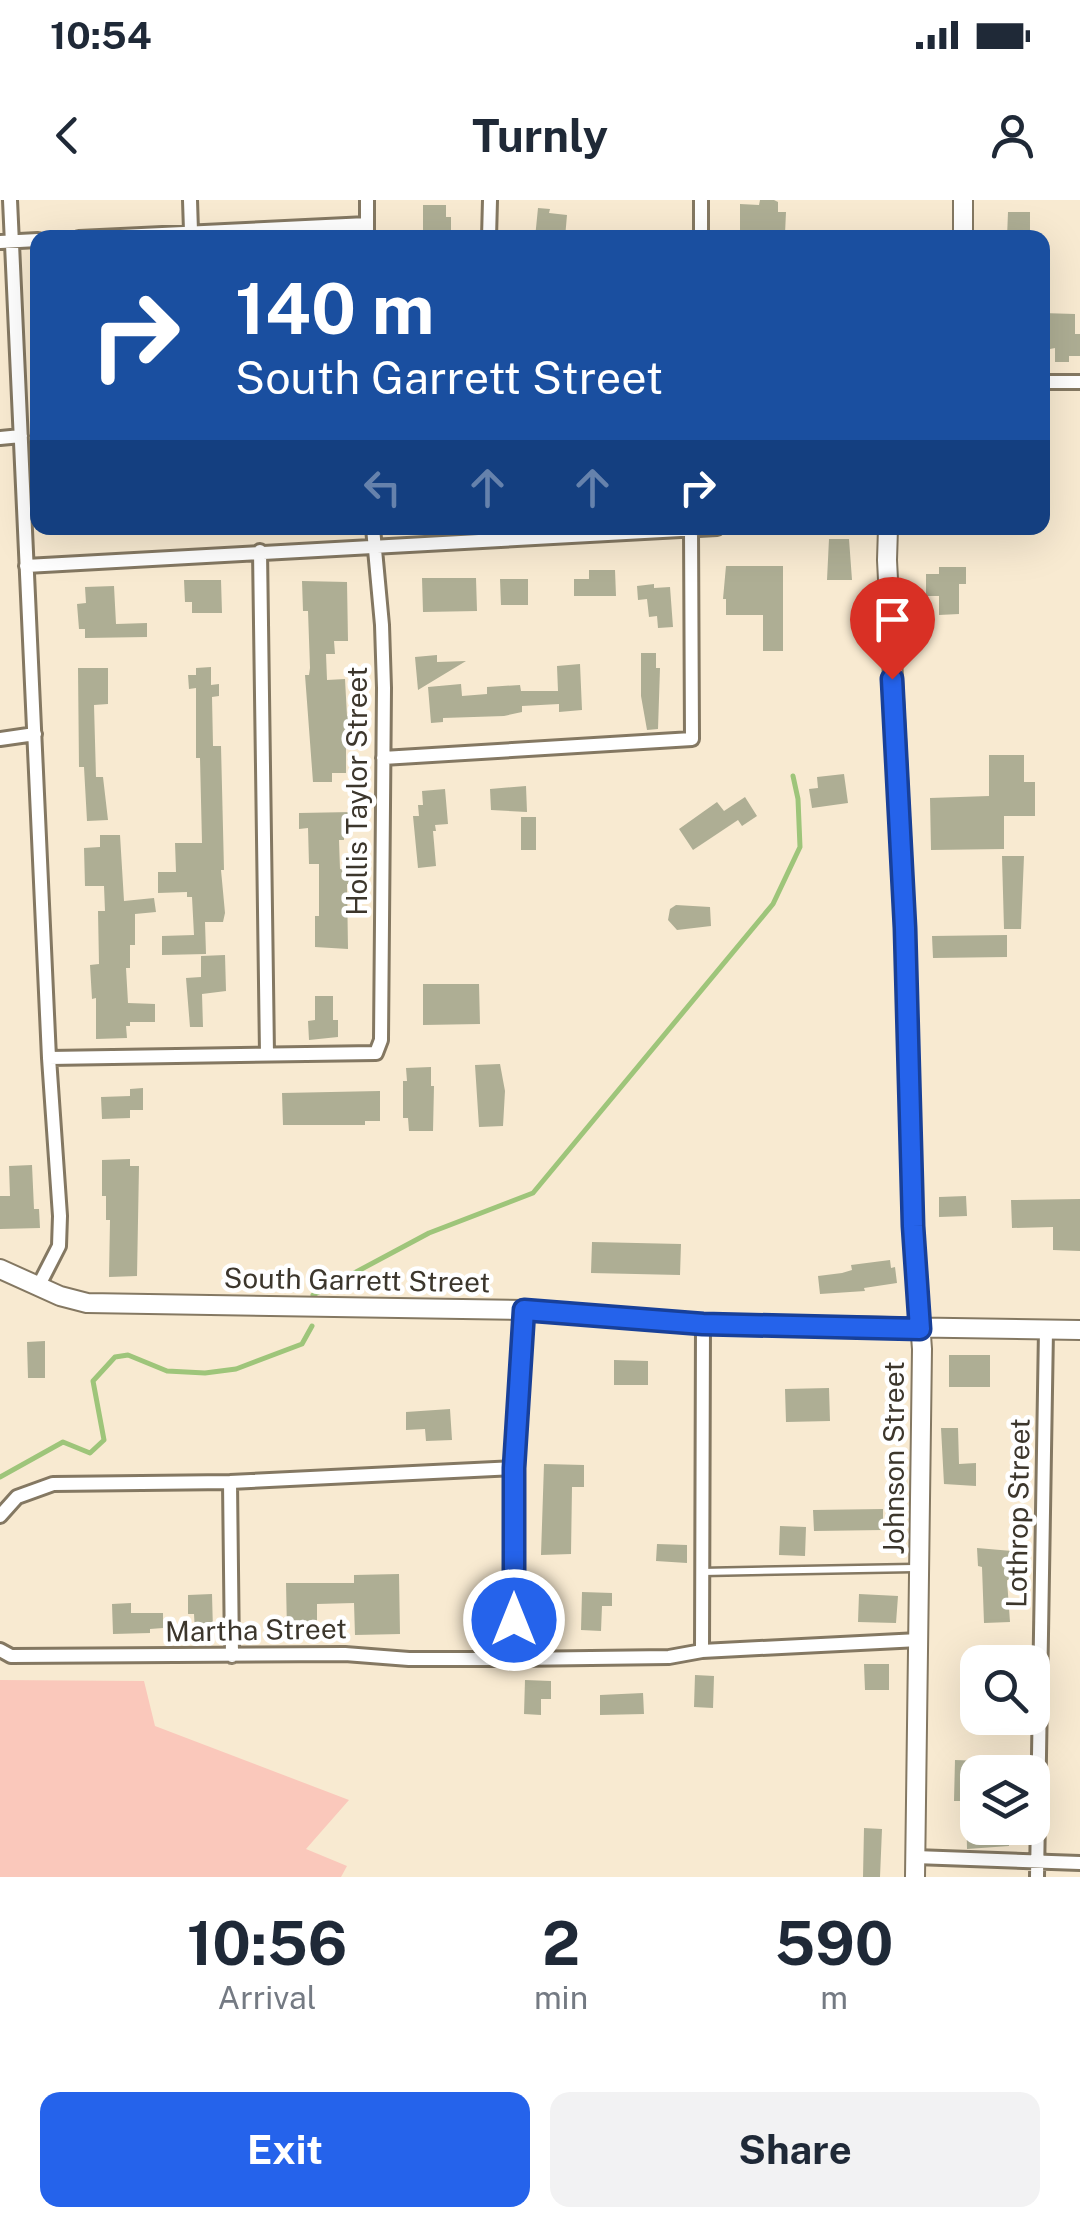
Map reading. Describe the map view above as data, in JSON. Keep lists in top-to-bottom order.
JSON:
{
  "streets": {
    "street": [
      "Hollis Taylor Street",
      "South Garrett Street",
      "Johnson Street",
      "Lothrop Street",
      "Martha Street"
    ]
  },
  "crossings": [
    ["South Garrett Street", "Johnson Street"],
    ["South Garrett Street", "Lothrop Street"],
    ["Johnson Street", "Martha Street"]
  ],
  "page": {
    "status": "10:54",
    "header": "Turnly",
    "turn": ["140 m", "South Garrett Street"],
    "eta": [
      "10:56",
      "Arrival",
      "2",
      "min",
      "590",
      "m"
    ],
    "buttons": ["Exit", "Share"]
  }
}
